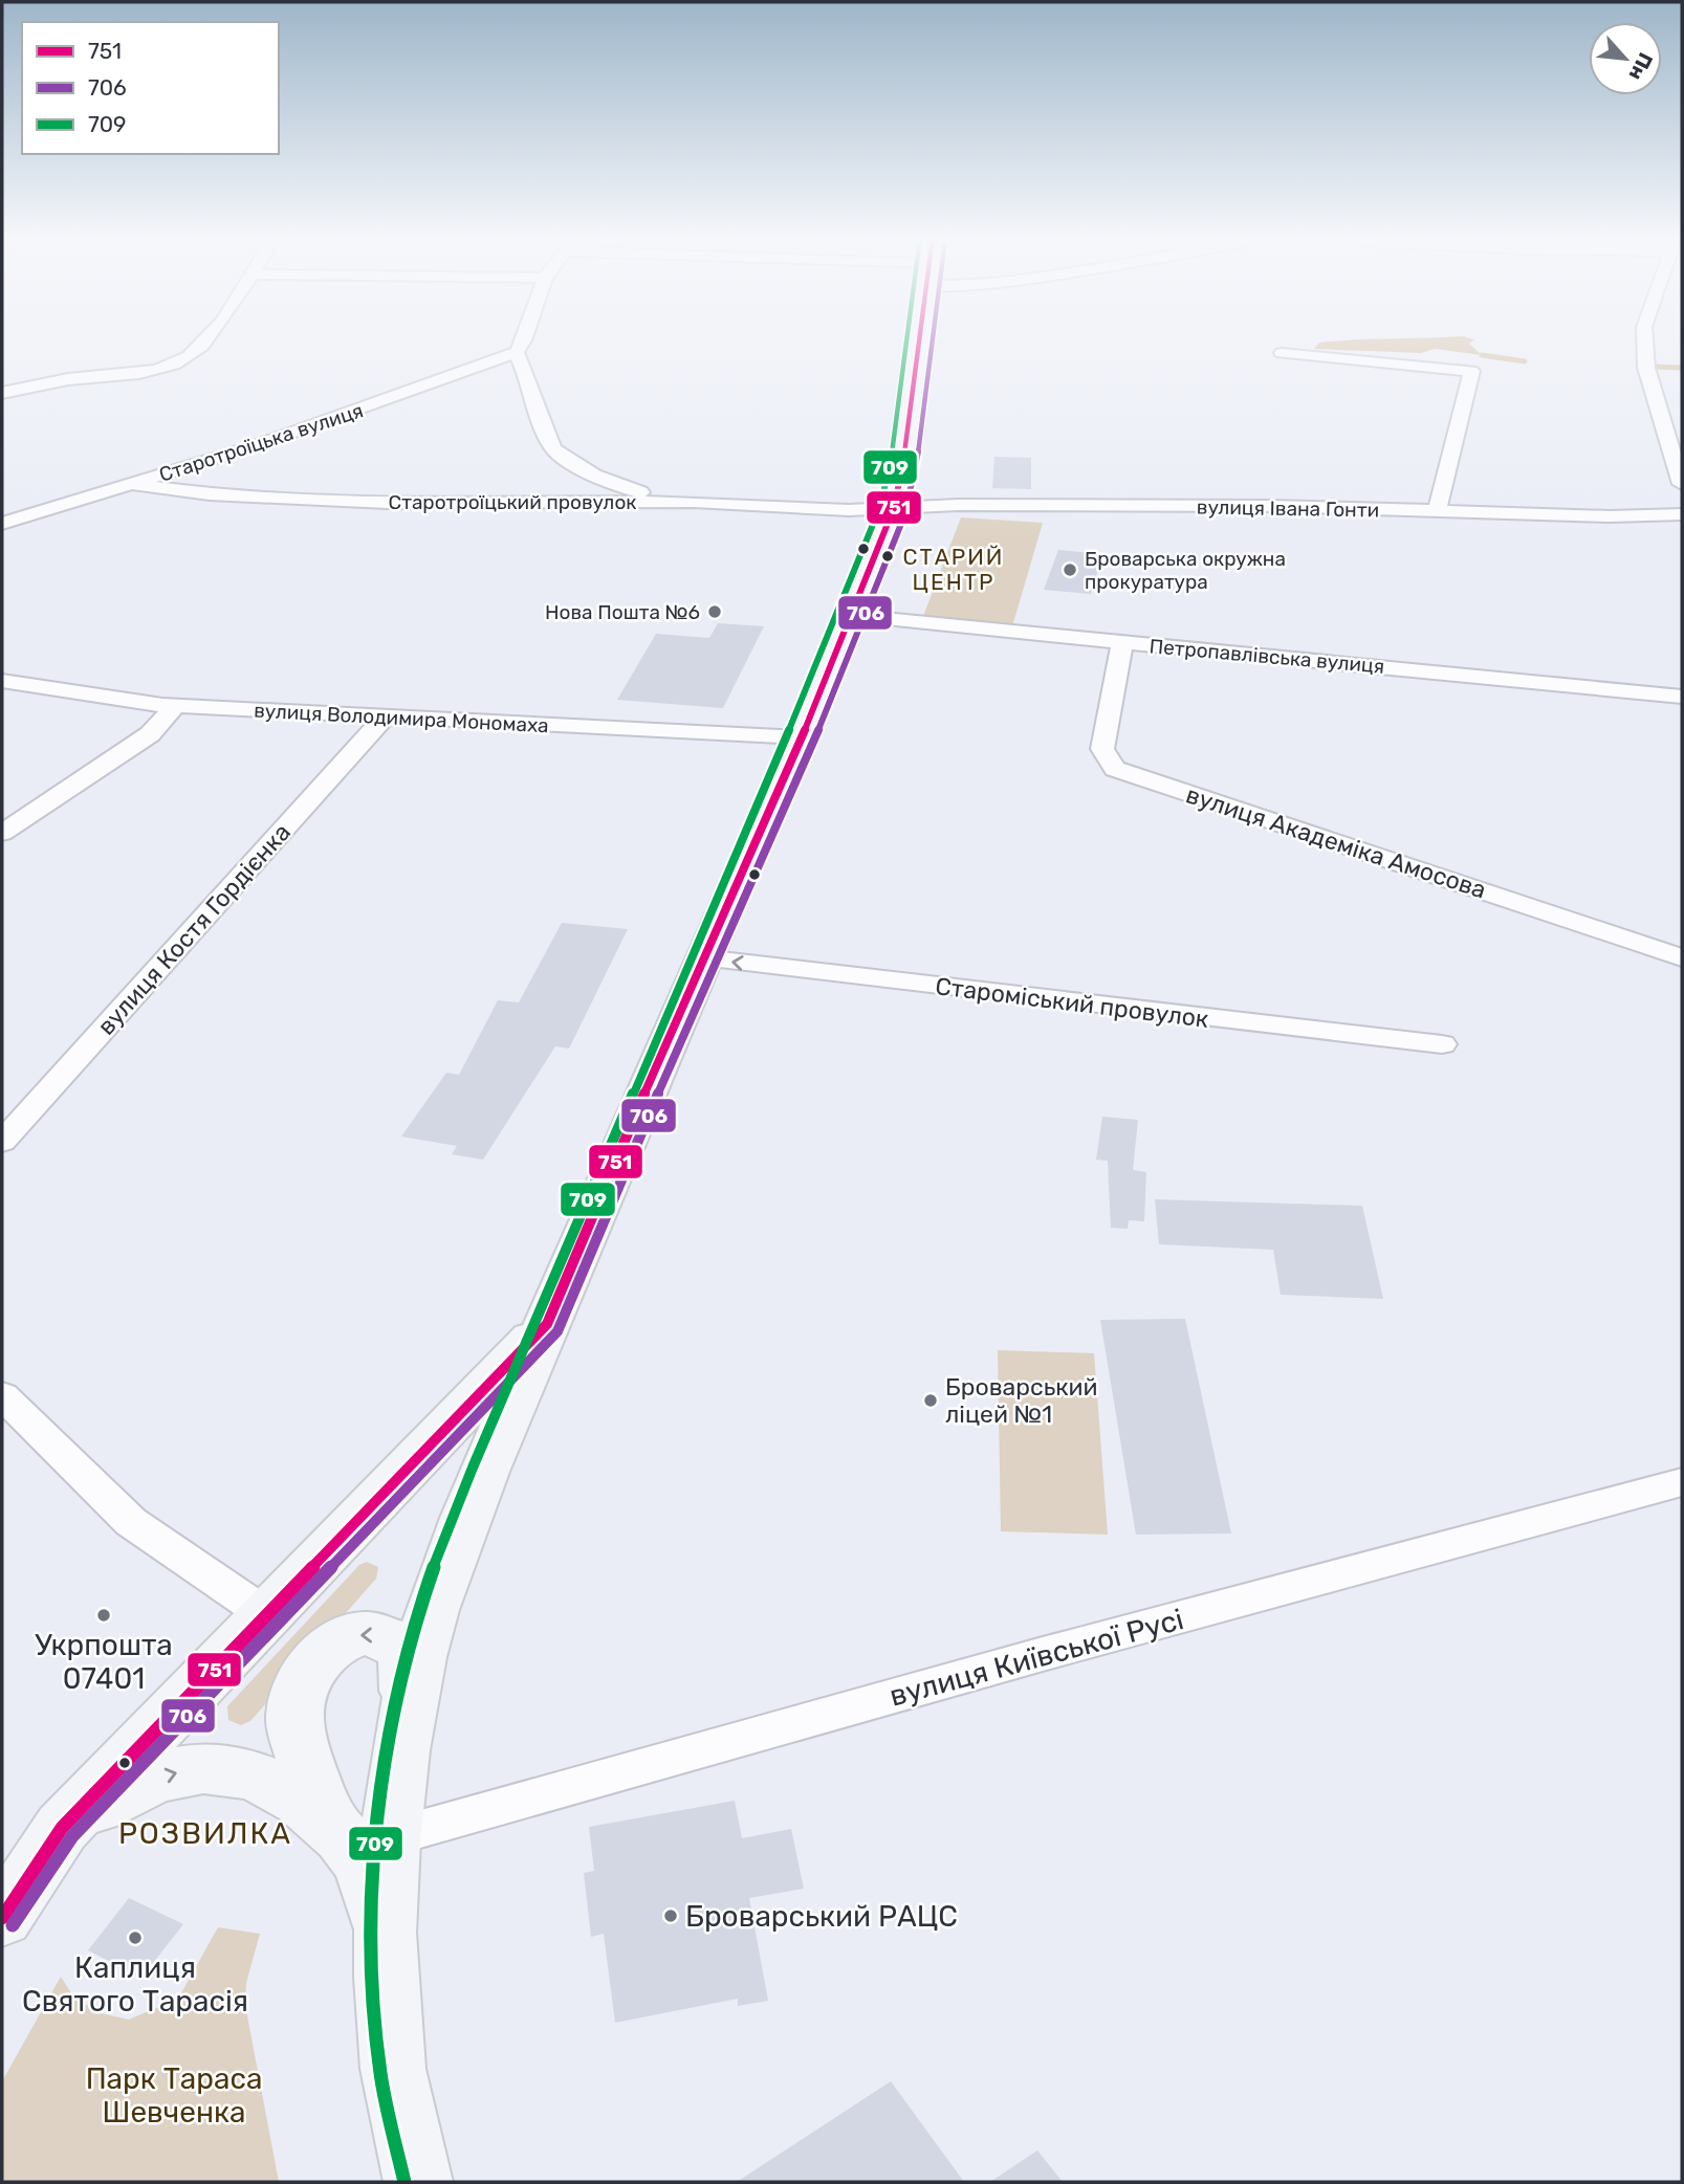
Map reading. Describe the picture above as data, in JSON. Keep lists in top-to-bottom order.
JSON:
{
  "streets": {
    "street": [
      "Старотроїцька вулиця",
      "Старотроїцький провулок",
      "вулиця Івана Гонти",
      "Петропавлівська вулиця",
      "вулиця Володимира Мономаха",
      "вулиця Академіка Амосова",
      "вулиця Костя Гордієнка",
      "Староміський провулок",
      "вулиця Київської Русі"
    ]
  },
  "crossings": [
    ["Старотроїцька вулиця", "Старотроїцький провулок"],
    ["Старотроїцький провулок", "вулиця Івана Гонти"],
    ["Петропавлівська вулиця", "вулиця Академіка Амосова"],
    ["вулиця Володимира Мономаха", "вулиця Костя Гордієнка"]
  ],
  "one_way": ["Староміський провулок"],
  "districts": ["СТАРИЙ ЦЕНТР", "РОЗВИЛКА"],
  "parks": ["Парк Тараса Шевченка"],
  "places": [
    "Броварська окружна прокуратура",
    "Нова Пошта №6",
    "Броварський ліцей №1",
    "Укрпошта 07401",
    "Броварський РАЦС",
    "Каплиця Святого Тарасія"
  ],
  "lines": ["transit line 751", "transit line 706", "transit line 709"],
  "legend": ["751", "706", "709"],
  "north": "bottom right"
}
